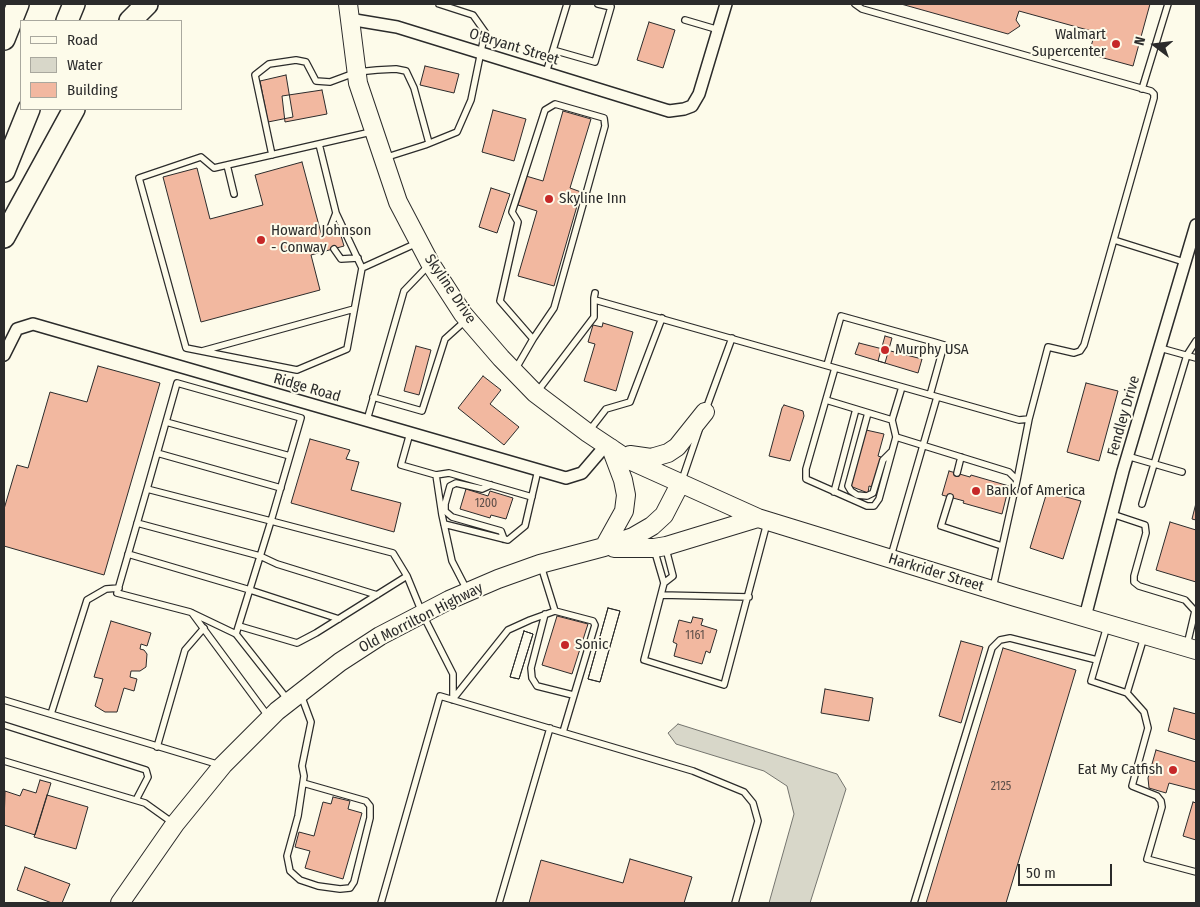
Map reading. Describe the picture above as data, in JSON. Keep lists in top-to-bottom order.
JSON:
{
  "streets": {
    "main road": ["Skyline Drive", "Harkrider Street", "Old Morrilton Highway"],
    "street": ["O'Bryant Street", "Ridge Road", "Fendley Drive"]
  },
  "crossings": [
    ["O'Bryant Street", "Skyline Drive"],
    ["Skyline Drive", "Ridge Road"],
    ["Skyline Drive", "Harkrider Street"],
    ["Skyline Drive", "Old Morrilton Highway"],
    ["Fendley Drive", "Harkrider Street"],
    ["Harkrider Street", "Old Morrilton Highway"]
  ],
  "places": [
    "Walmart Supercenter",
    "Skyline Inn",
    "Howard Johnson - Conway",
    "Murphy USA",
    "Bank of America",
    "Sonic",
    "Eat My Catfish"
  ],
  "house_numbers": ["1200", "1161", "2125"],
  "legend": ["Road", "Water", "Building"],
  "scale_bar": "50 m",
  "north": "left"
}
